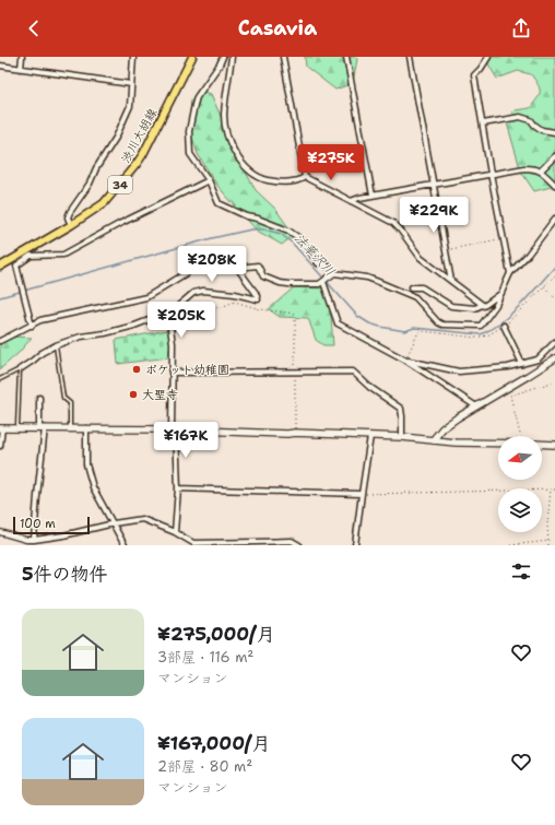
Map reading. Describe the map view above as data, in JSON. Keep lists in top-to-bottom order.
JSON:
{
  "streets": {
    "main road": ["渋川大胡線", "34"]
  },
  "water": ["法華沢川"],
  "places": ["ポケット幼稚園", "大聖寺"],
  "scale_bar": "100 m",
  "north": "left",
  "page": {
    "header": "Casavia",
    "price": [
      "¥275K",
      "¥229K",
      "¥208K",
      "¥205K",
      "¥167K"
    ],
    "scale": "100 m",
    "heading": "5件の物件",
    "list": [
      {
        "name": "¥275,000/月",
        "note": "3部屋 · 116 m² · マンション"
      },
      {
        "name": "¥167,000/月",
        "note": "2部屋 · 80 m² · マンション"
      }
    ]
  }
}
